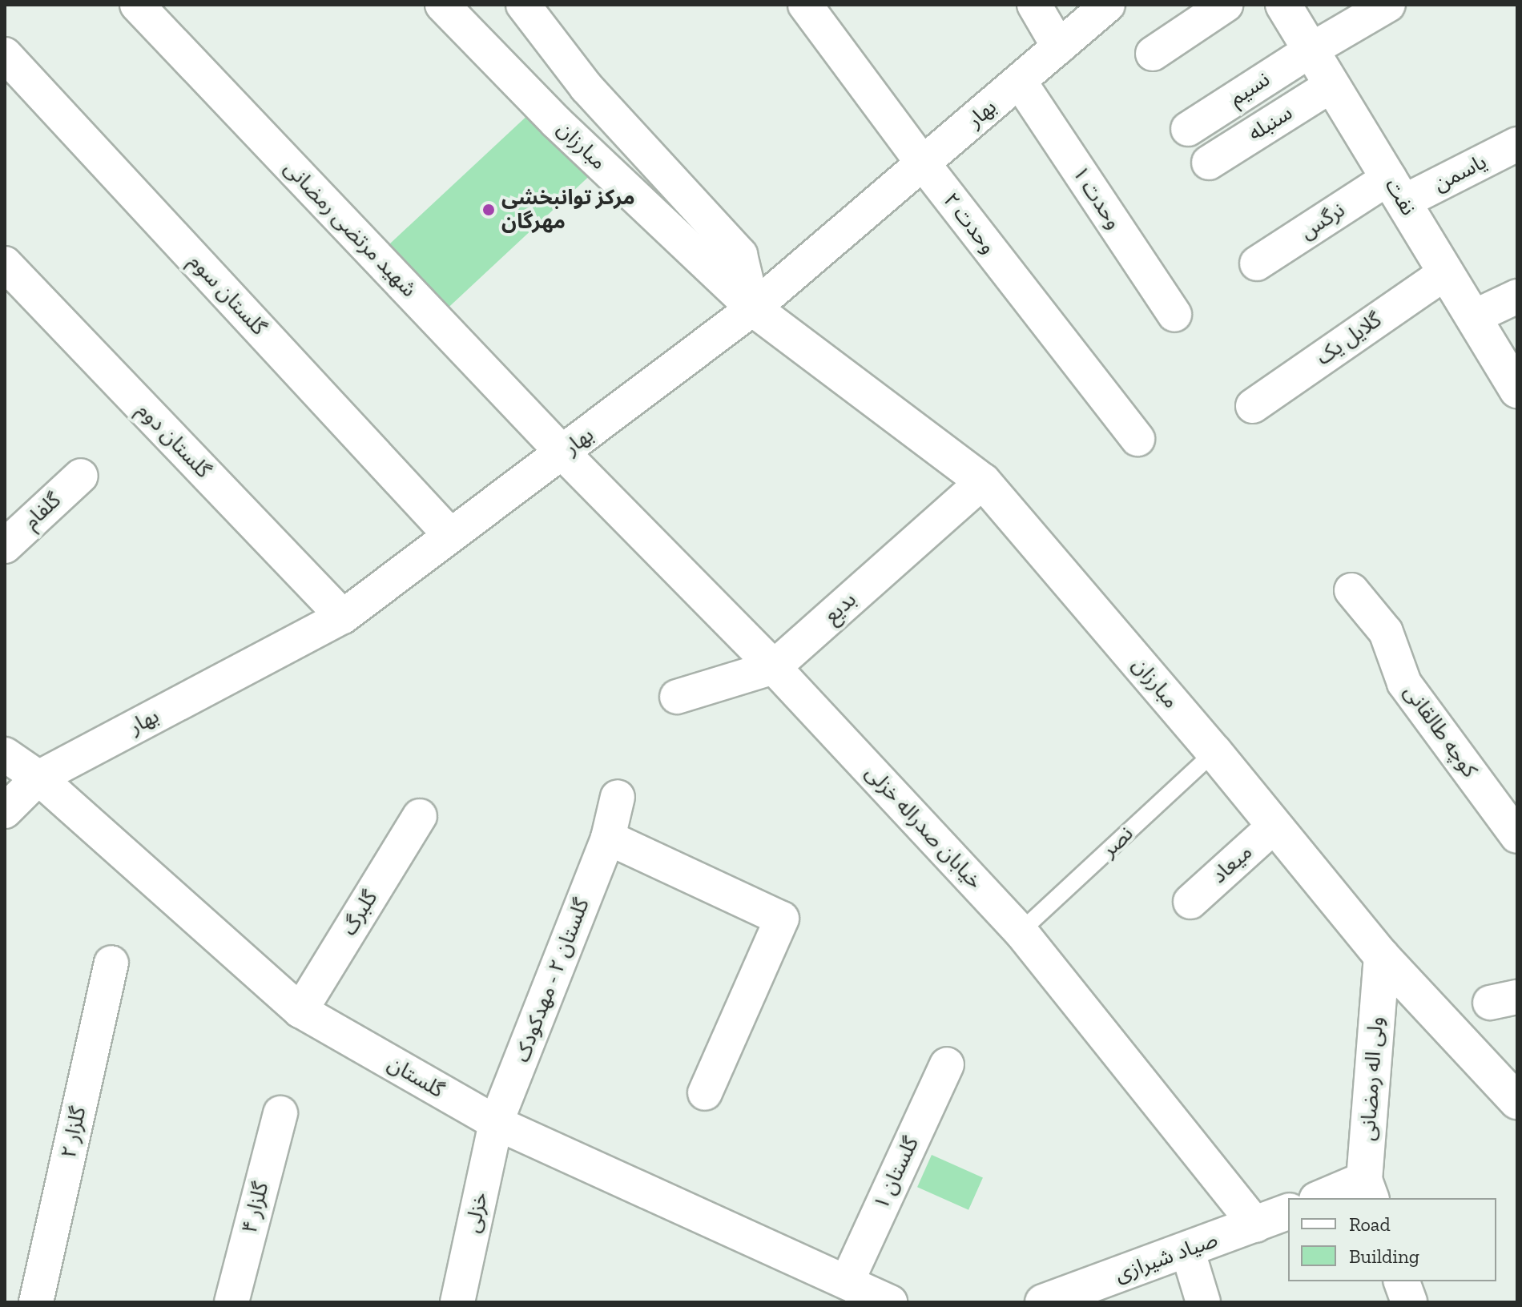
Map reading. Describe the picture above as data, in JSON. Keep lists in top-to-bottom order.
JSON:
{
  "streets": {
    "street": [
      "نسیم",
      "بهار",
      "سنبله",
      "مبارزان",
      "یاسمن",
      "نفت",
      "وحدت ۱",
      "نرگس",
      "وحدت ۲",
      "شهید مرتضی رمضانی",
      "گلستان سوم",
      "گلایل یک",
      "گلستان دوم",
      "گلفام",
      "بدیع",
      "کوچه طالقانی",
      "خیابان صدراله خزلی",
      "میعاد",
      "گلبرگ",
      "گلستان ۲ - مهدکودک",
      "گلستان",
      "ولی اله رمضانی",
      "گلزار ۲",
      "گلستان ۱",
      "گلزار ۴",
      "خزلی",
      "صیاد شیرازی"
    ],
    "lane": ["نصر"]
  },
  "crossings": [
    ["نسیم", "نفت"],
    ["بهار", "مبارزان"],
    ["بهار", "وحدت ۱"],
    ["بهار", "وحدت ۲"],
    ["بهار", "شهید مرتضی رمضانی"],
    ["بهار", "گلستان سوم"],
    ["بهار", "گلستان دوم"],
    ["بهار", "خیابان صدراله خزلی"],
    ["بهار", "گلستان"],
    ["سنبله", "نفت"],
    ["مبارزان", "بدیع"],
    ["مبارزان", "نصر"],
    ["مبارزان", "میعاد"],
    ["مبارزان", "ولی اله رمضانی"],
    ["یاسمن", "نفت"],
    ["یاسمن", "نرگس"],
    ["نفت", "نرگس"],
    ["نفت", "گلایل یک"],
    ["شهید مرتضی رمضانی", "خیابان صدراله خزلی"],
    ["بدیع", "خیابان صدراله خزلی"],
    ["خیابان صدراله خزلی", "نصر"],
    ["خیابان صدراله خزلی", "صیاد شیرازی"],
    ["گلبرگ", "گلستان"],
    ["گلستان ۲ - مهدکودک", "گلستان"],
    ["گلستان ۲ - مهدکودک", "خزلی"],
    ["گلستان", "گلستان ۱"],
    ["گلستان", "خزلی"]
  ],
  "places": ["مرکز توانبخشی مهرگان"],
  "legend": ["Road", "Building"]
}
